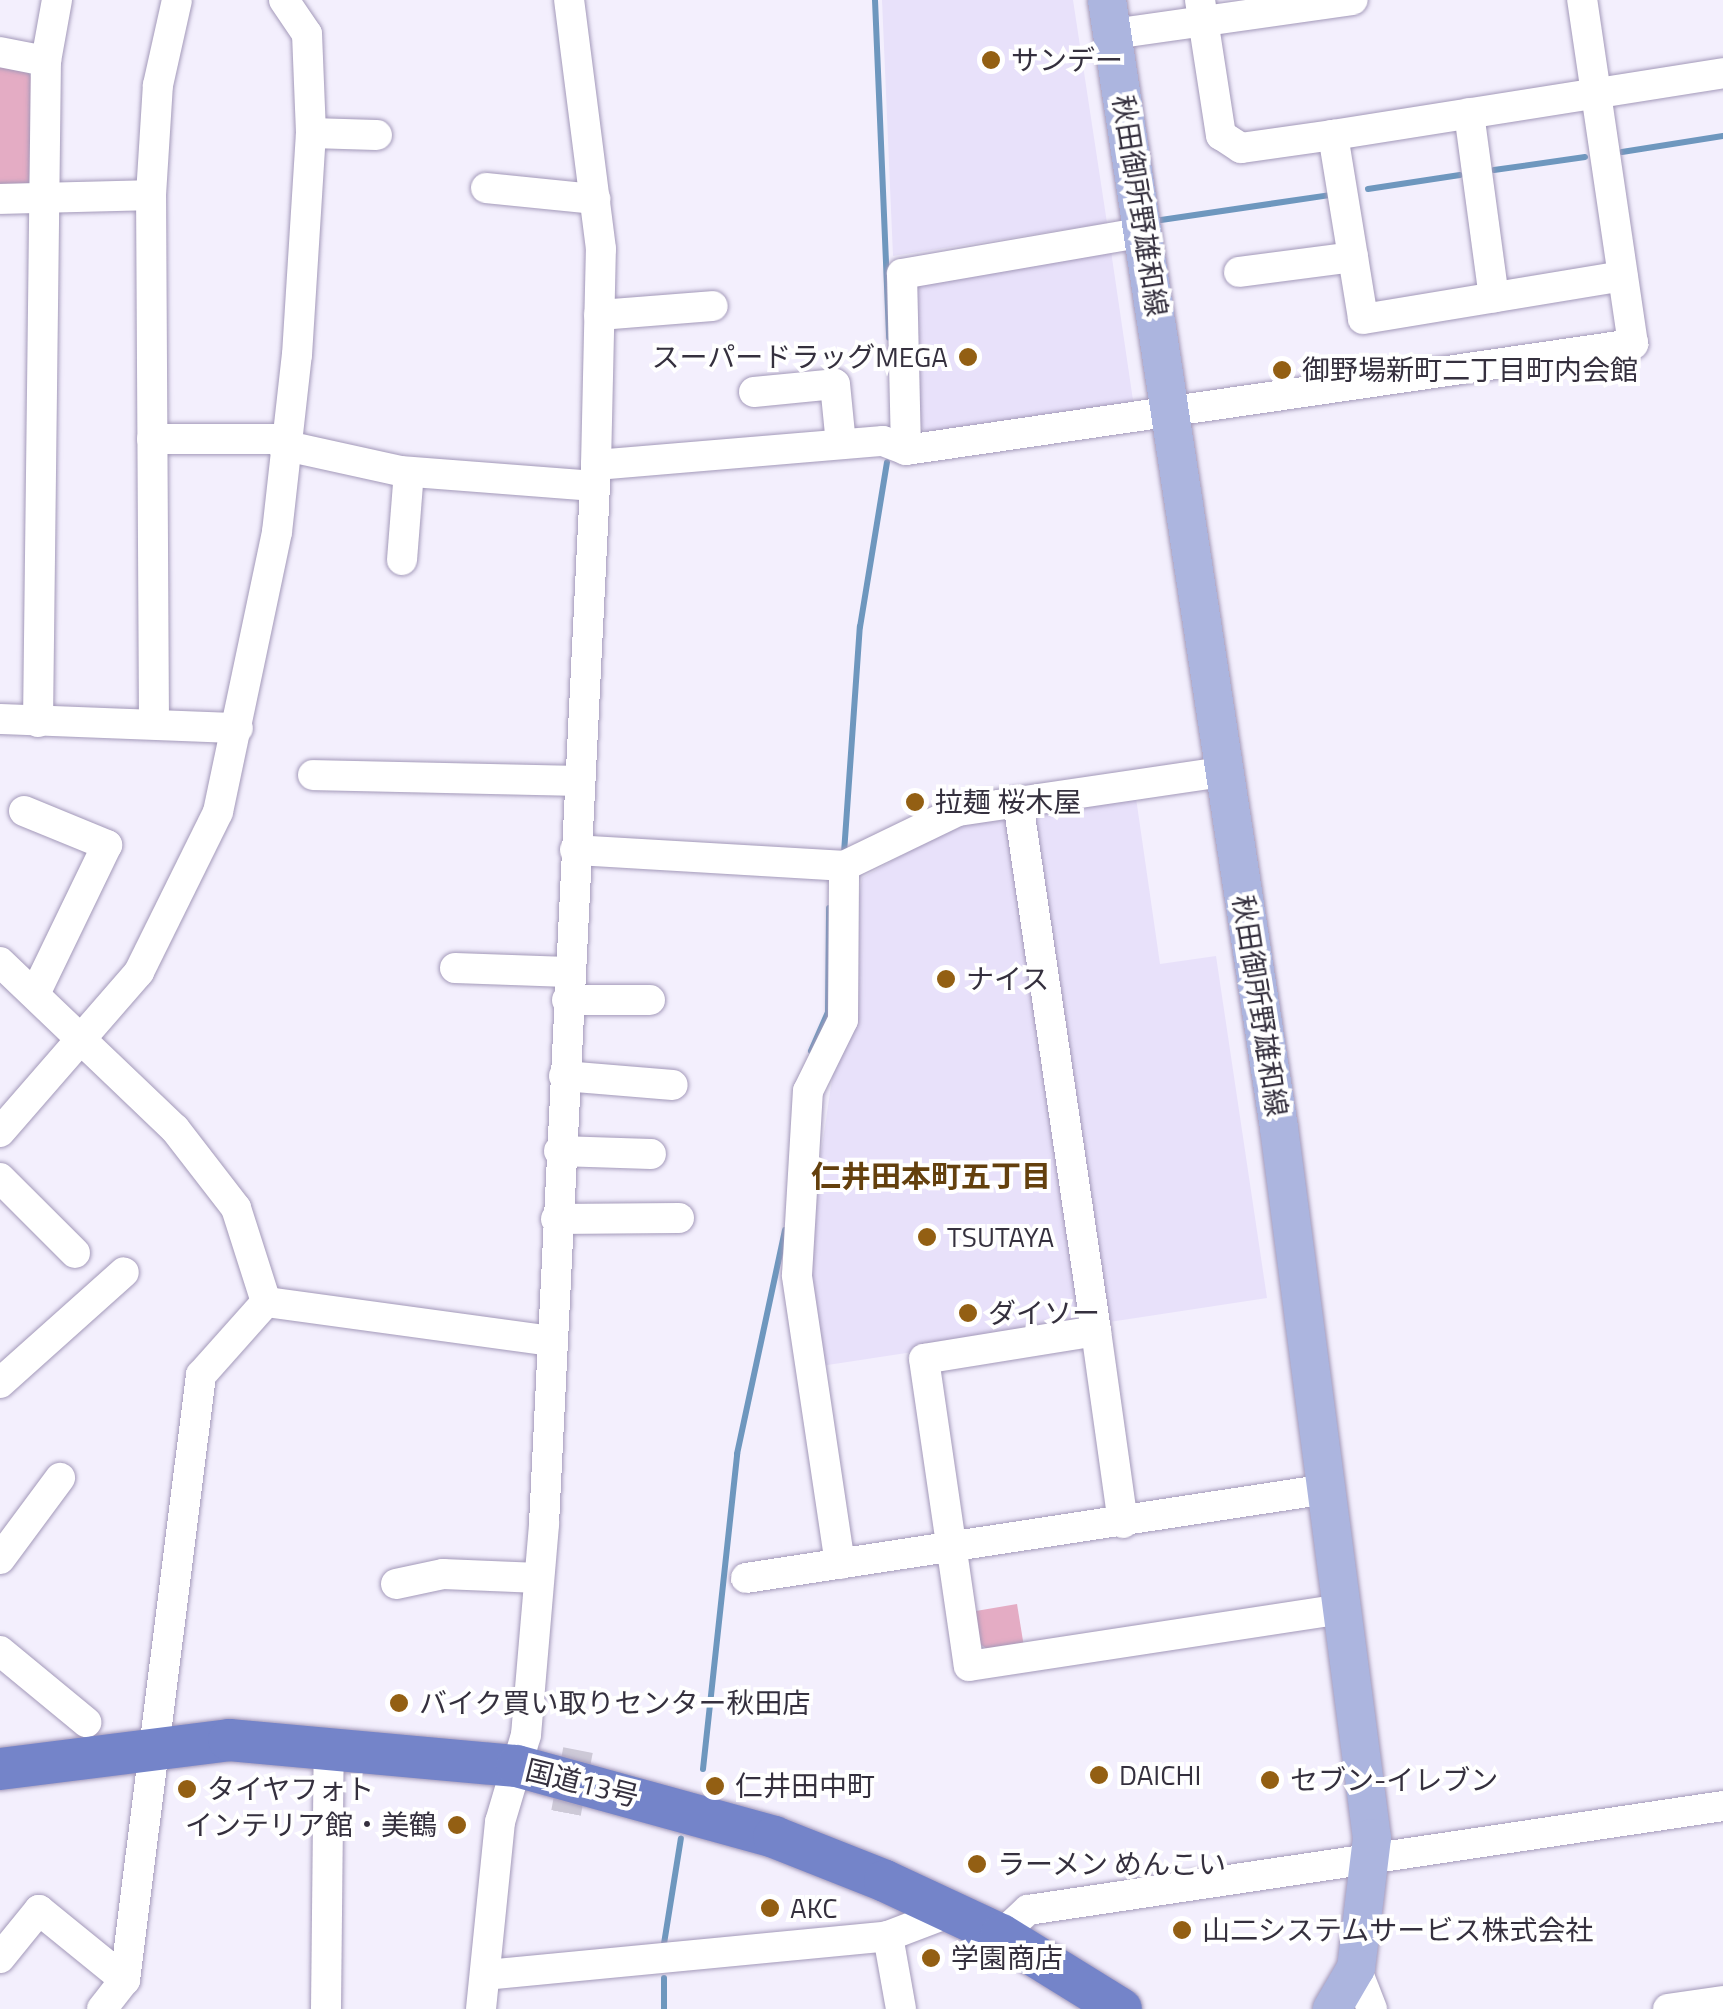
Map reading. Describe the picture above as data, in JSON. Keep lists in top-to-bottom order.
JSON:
{
  "streets": {
    "highway": ["国道13号"],
    "main road": ["秋田御所野雄和線"]
  },
  "districts": ["仁井田本町五丁目"],
  "places": [
    "サンデー",
    "スーパードラッグMEGA",
    "御野場新町二丁目町内会館",
    "拉麺 桜木屋",
    "ナイス",
    "TSUTAYA",
    "ダイソー",
    "バイク買い取りセンター秋田店",
    "DAICHI",
    "セブン-イレブン",
    "仁井田中町",
    "タイヤフォト",
    "インテリア館・美鶴",
    "ラーメン めんこい",
    "AKC",
    "山二システムサービス株式会社",
    "学園商店"
  ]
}
